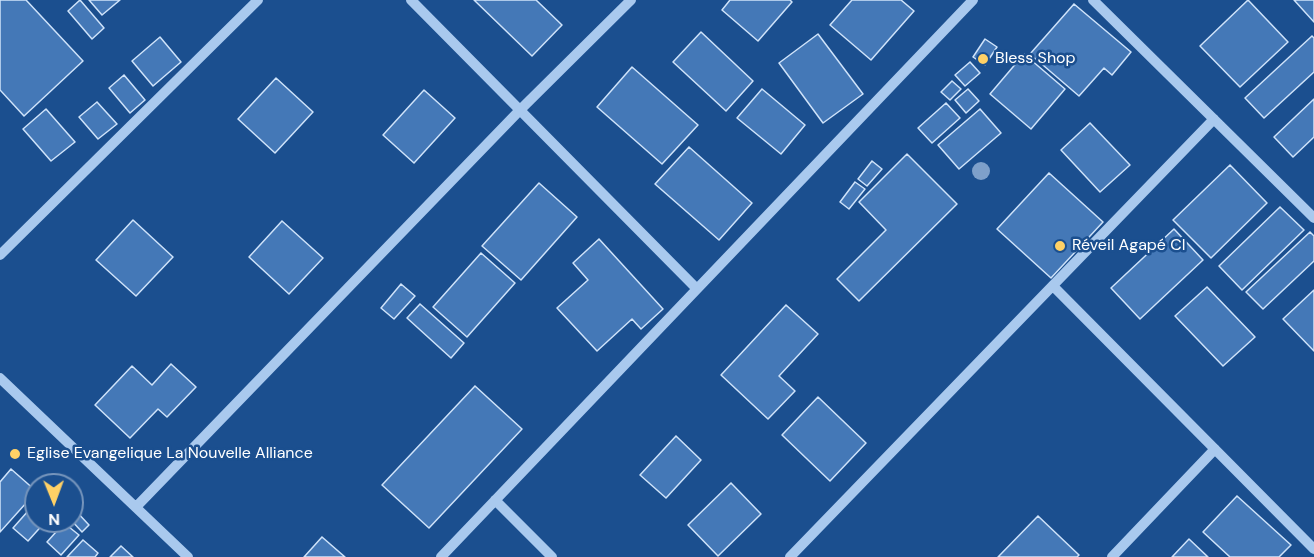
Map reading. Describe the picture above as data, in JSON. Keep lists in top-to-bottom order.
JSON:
{
  "places": ["Bless Shop", "Réveil Agapé CI", "Eglise Evangelique La Nouvelle Alliance"],
  "north": "bottom"
}
